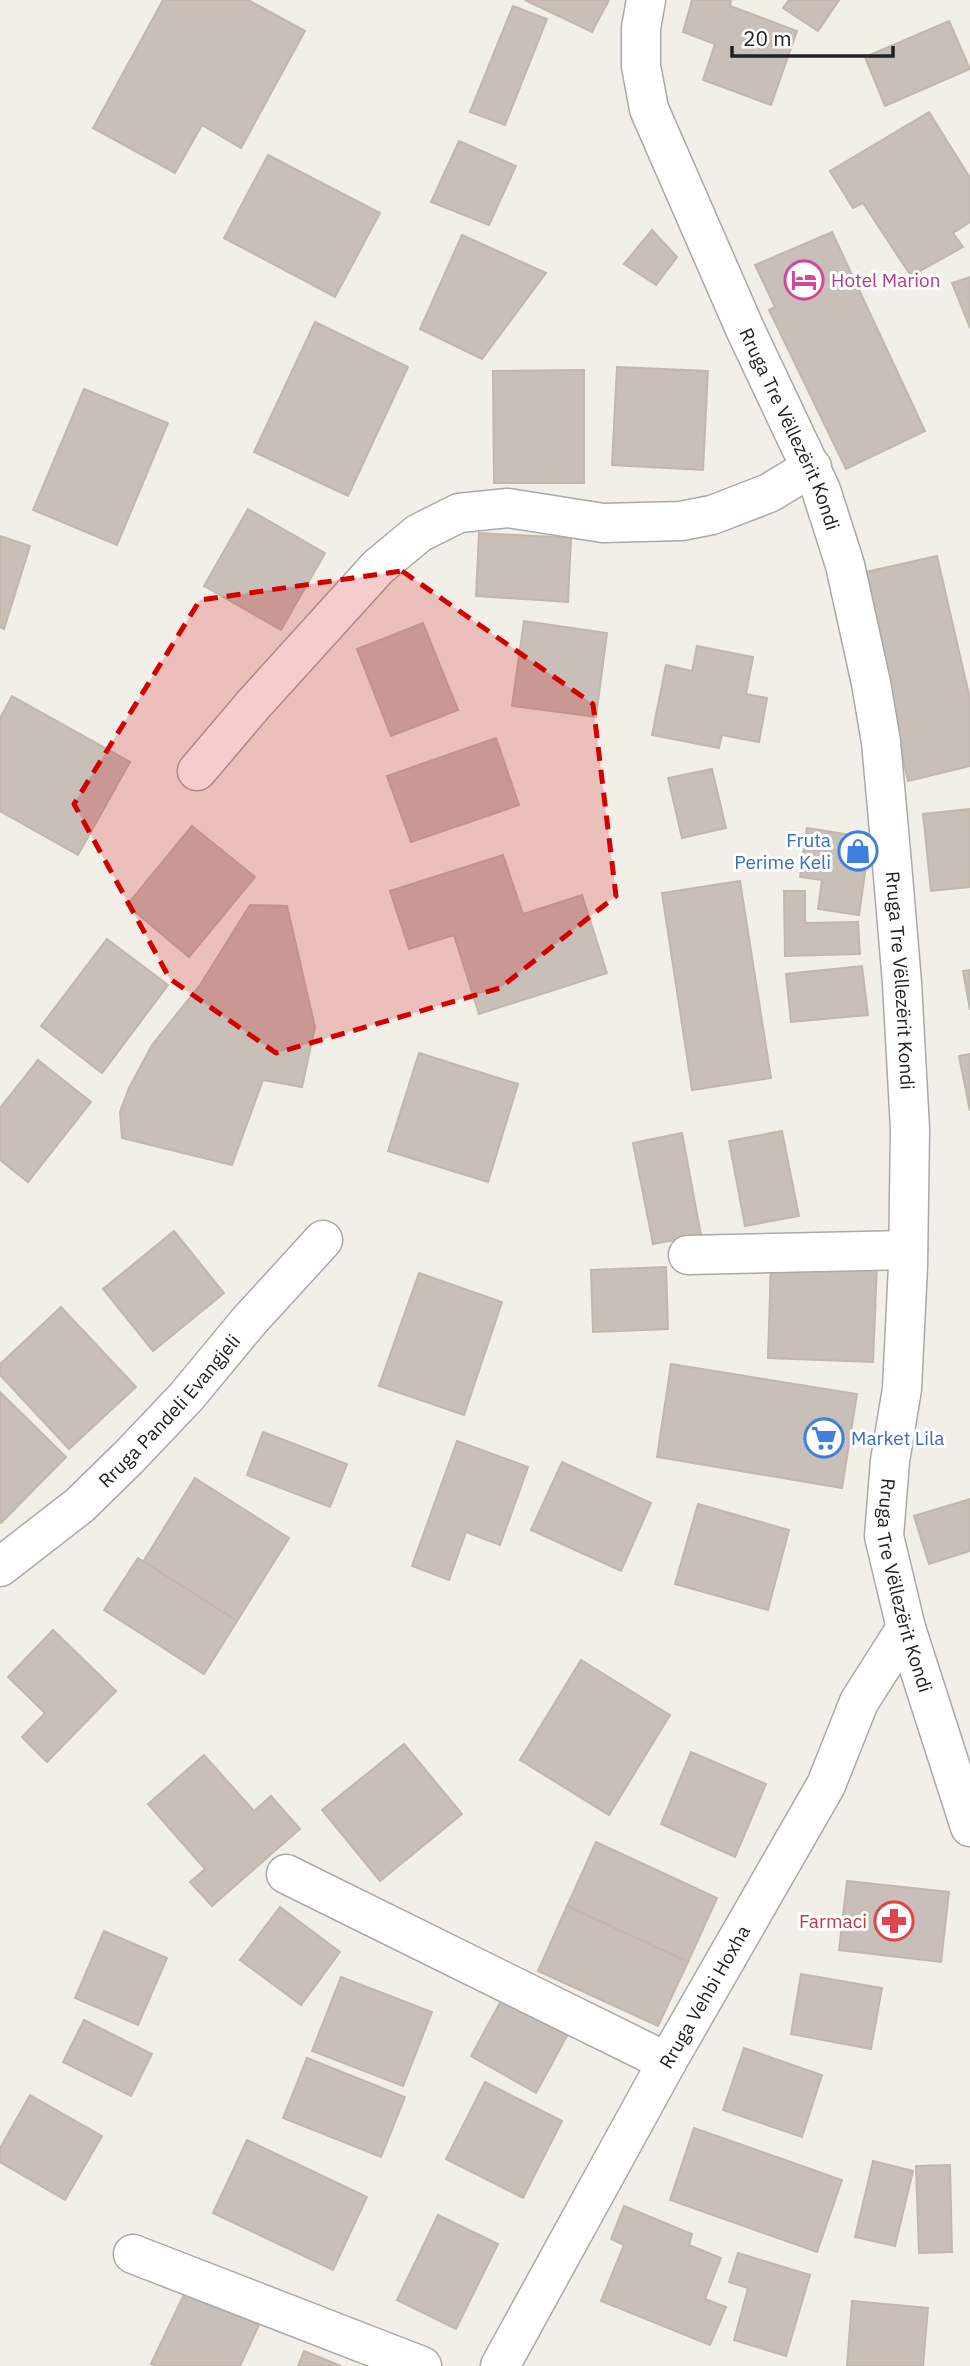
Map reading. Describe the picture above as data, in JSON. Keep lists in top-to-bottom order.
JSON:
{
  "streets": {
    "street": ["Rruga Tre Vëllezërit Kondi", "Rruga Pandeli Evangjeli", "Rruga Vehbi Hoxha"]
  },
  "crossings": [
    ["Rruga Tre Vëllezërit Kondi", "Rruga Vehbi Hoxha"]
  ],
  "places": {
    "hotel": ["Hotel Marion"],
    "shop": ["Fruta Perime Keli"],
    "supermarket": ["Market Lila"],
    "pharmacy": ["Farmaci"]
  },
  "scale_bar": "20 m"
}
